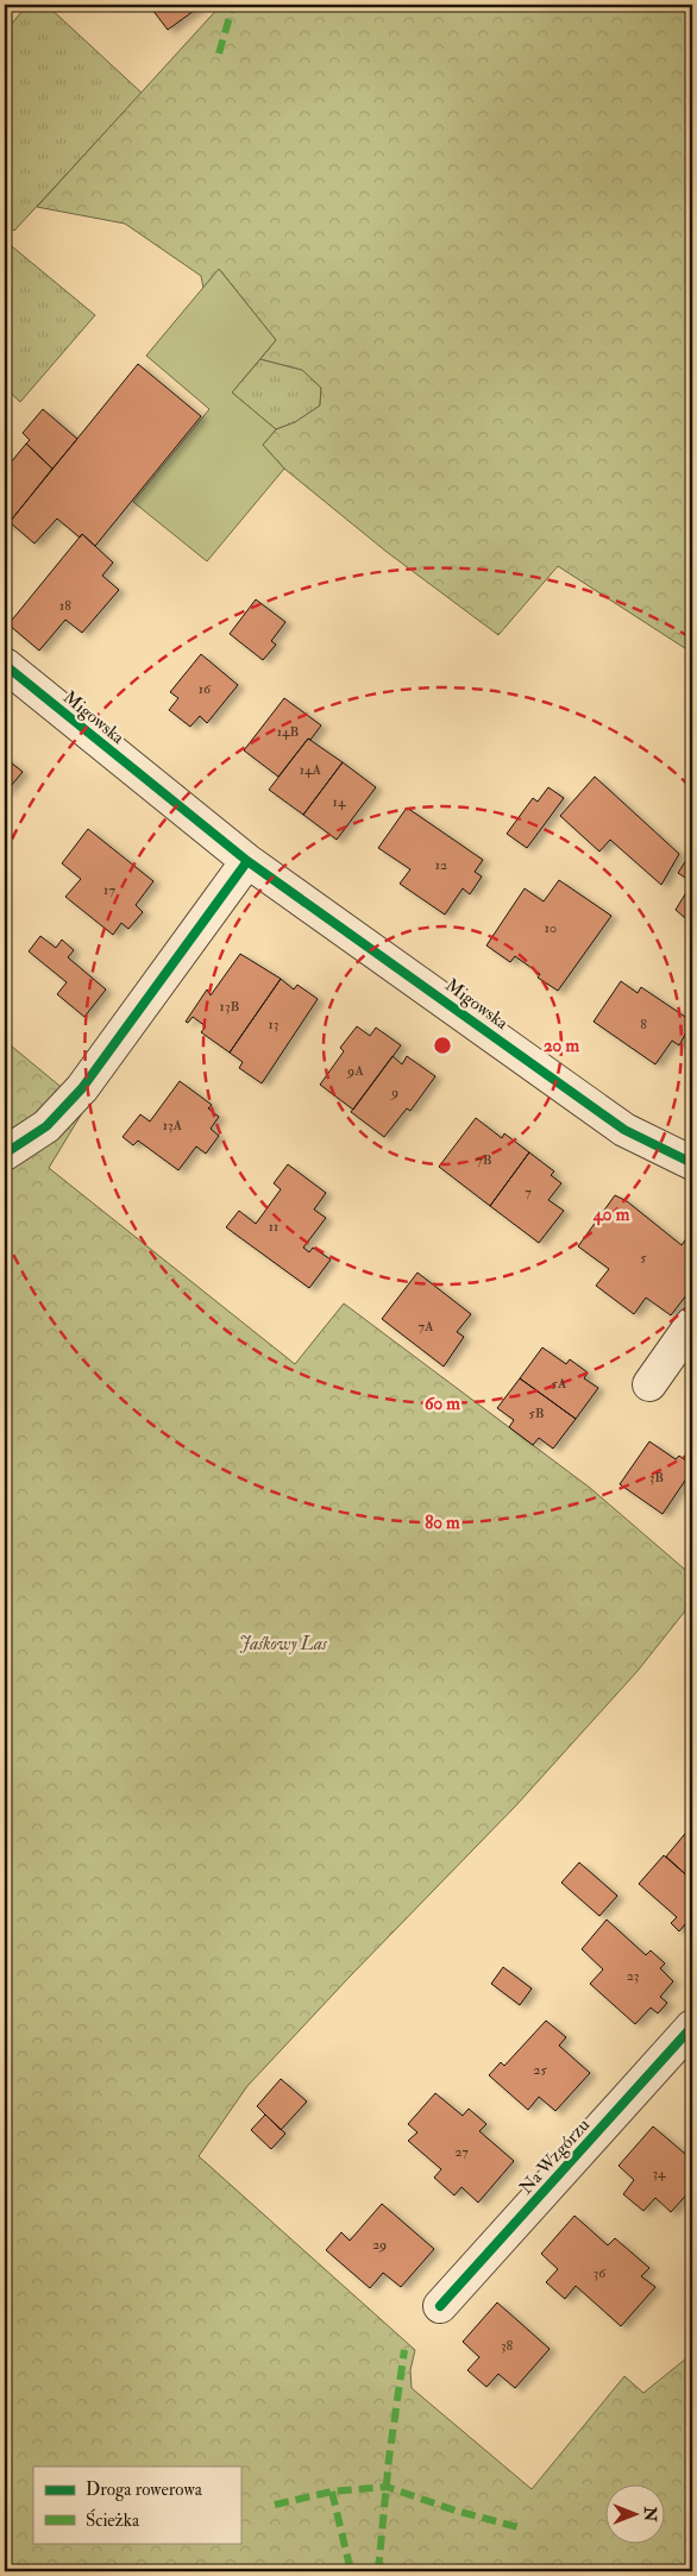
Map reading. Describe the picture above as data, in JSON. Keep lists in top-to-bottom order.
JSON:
{
  "streets": {
    "street": ["Migowska", "Na Wzgórzu"]
  },
  "parks": ["Jaśkowy Las"],
  "house_numbers": [
    "18",
    "16",
    "14B",
    "14A",
    "14",
    "12",
    "17",
    "10",
    "13B",
    "13",
    "8",
    "9A",
    "9",
    "13A",
    "7B",
    "7",
    "11",
    "5",
    "7A",
    "5A",
    "5B",
    "3B",
    "23",
    "25",
    "27",
    "34",
    "29",
    "36",
    "38"
  ],
  "legend": ["Droga rowerowa", "Ścieżka"],
  "north": "right",
  "rings": [
    "20 m",
    "40 m",
    "60 m",
    "80 m"
  ]
}
